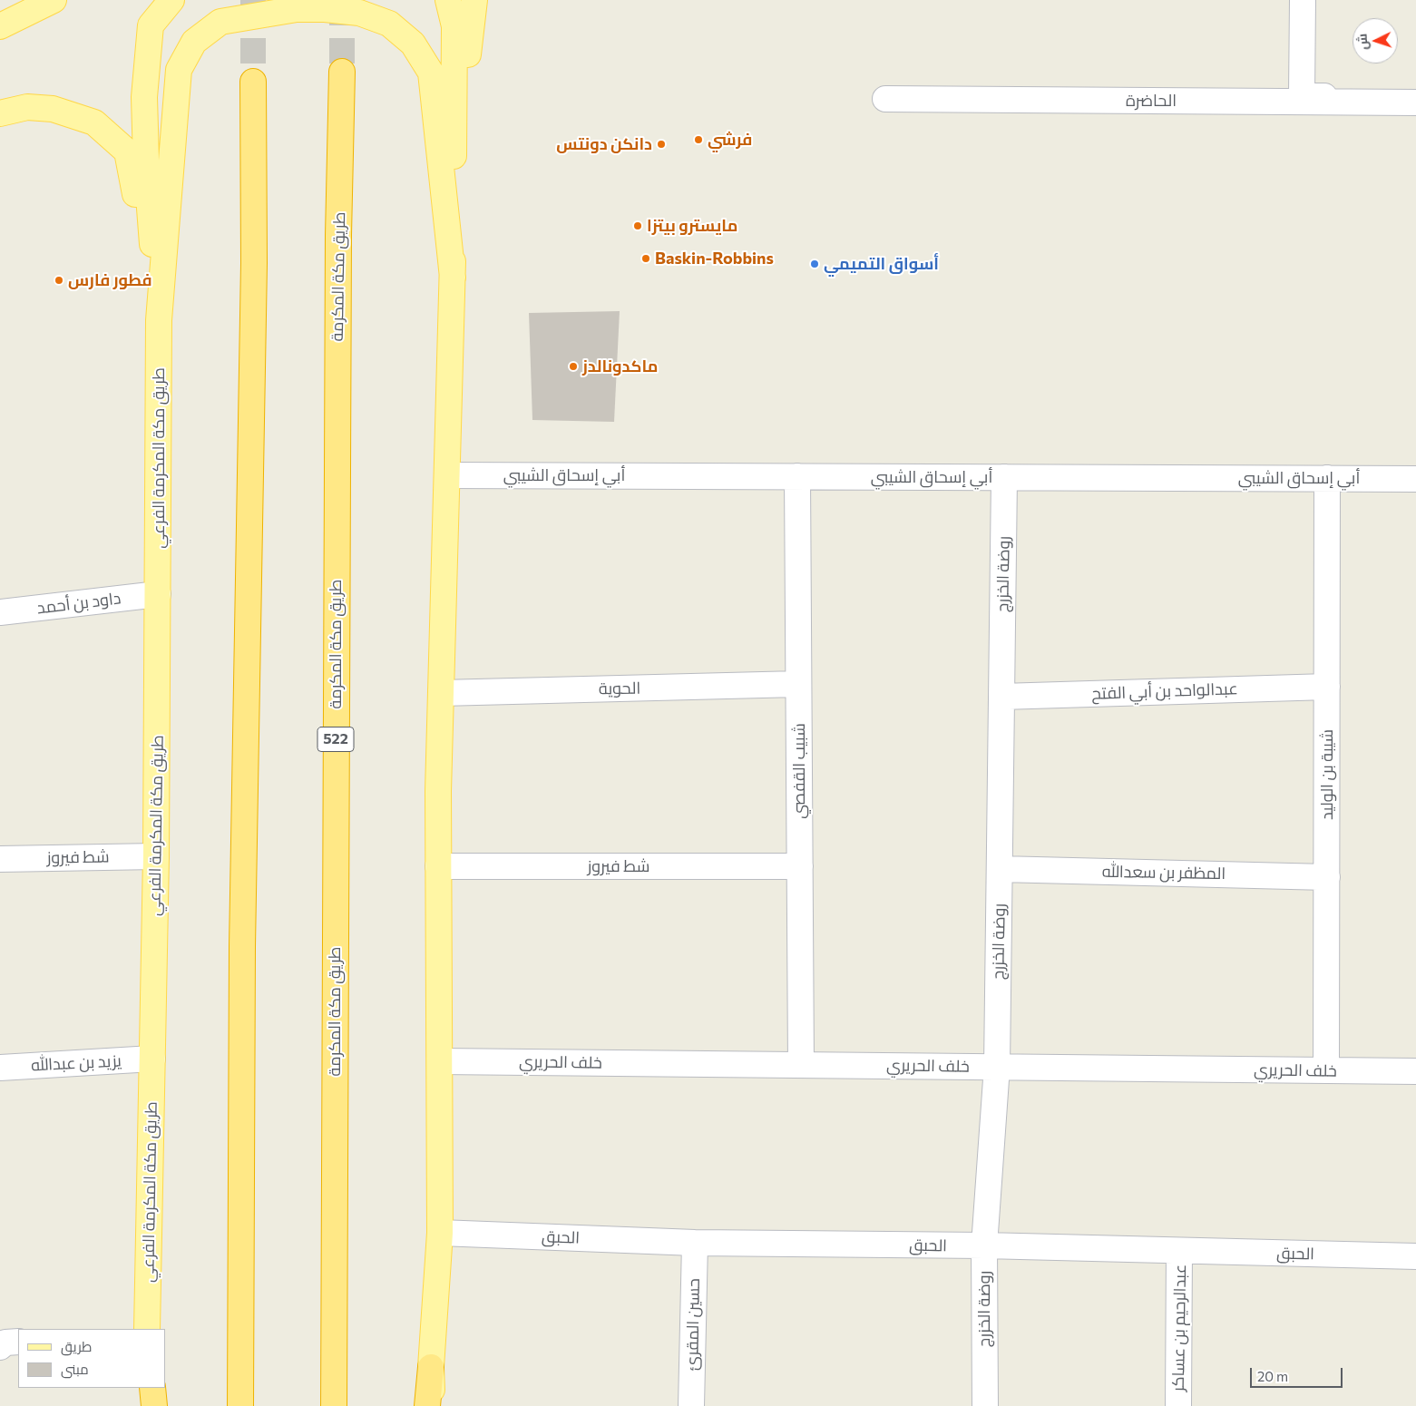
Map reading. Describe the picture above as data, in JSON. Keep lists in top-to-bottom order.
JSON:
{
  "streets": {
    "highway": ["طريق مكة المكرمة", "522"],
    "main road": ["طريق مكة المكرمة الفرعي"],
    "street": [
      "الحاضرة",
      "أبي إسحاق الشيبي",
      "روضة الخزرج",
      "داود بن أحمد",
      "الحوية",
      "عبدالواحد بن أبي الفتح",
      "شبيب القفصي",
      "شيبة بن الوليد",
      "شط فيروز",
      "المظفر بن سعدالله",
      "خلف الحريري",
      "يزيد بن عبدالله",
      "الحبق",
      "حسين المقرئ",
      "عبدالرحيم بن عساكر"
    ]
  },
  "crossings": [
    ["طريق مكة المكرمة الفرعي", "داود بن أحمد"],
    ["طريق مكة المكرمة الفرعي", "شط فيروز"],
    ["طريق مكة المكرمة الفرعي", "يزيد بن عبدالله"],
    ["أبي إسحاق الشيبي", "روضة الخزرج"],
    ["أبي إسحاق الشيبي", "شبيب القفصي"],
    ["أبي إسحاق الشيبي", "شيبة بن الوليد"],
    ["روضة الخزرج", "عبدالواحد بن أبي الفتح"],
    ["روضة الخزرج", "المظفر بن سعدالله"],
    ["روضة الخزرج", "خلف الحريري"],
    ["روضة الخزرج", "الحبق"],
    ["الحوية", "شبيب القفصي"],
    ["عبدالواحد بن أبي الفتح", "شيبة بن الوليد"],
    ["شبيب القفصي", "شط فيروز"],
    ["شبيب القفصي", "خلف الحريري"],
    ["شيبة بن الوليد", "المظفر بن سعدالله"],
    ["شيبة بن الوليد", "خلف الحريري"],
    ["الحبق", "حسين المقرئ"],
    ["الحبق", "عبدالرحيم بن عساكر"]
  ],
  "places": [
    "فرشي",
    "دانكن دونتس",
    "مايسترو بيتزا",
    "Baskin-Robbins",
    "أسواق التميمي",
    "فطور فارس",
    "ماكدونالدز"
  ],
  "legend": ["طريق", "مبنى"],
  "scale_bar": "20 m",
  "north": "left"
}
